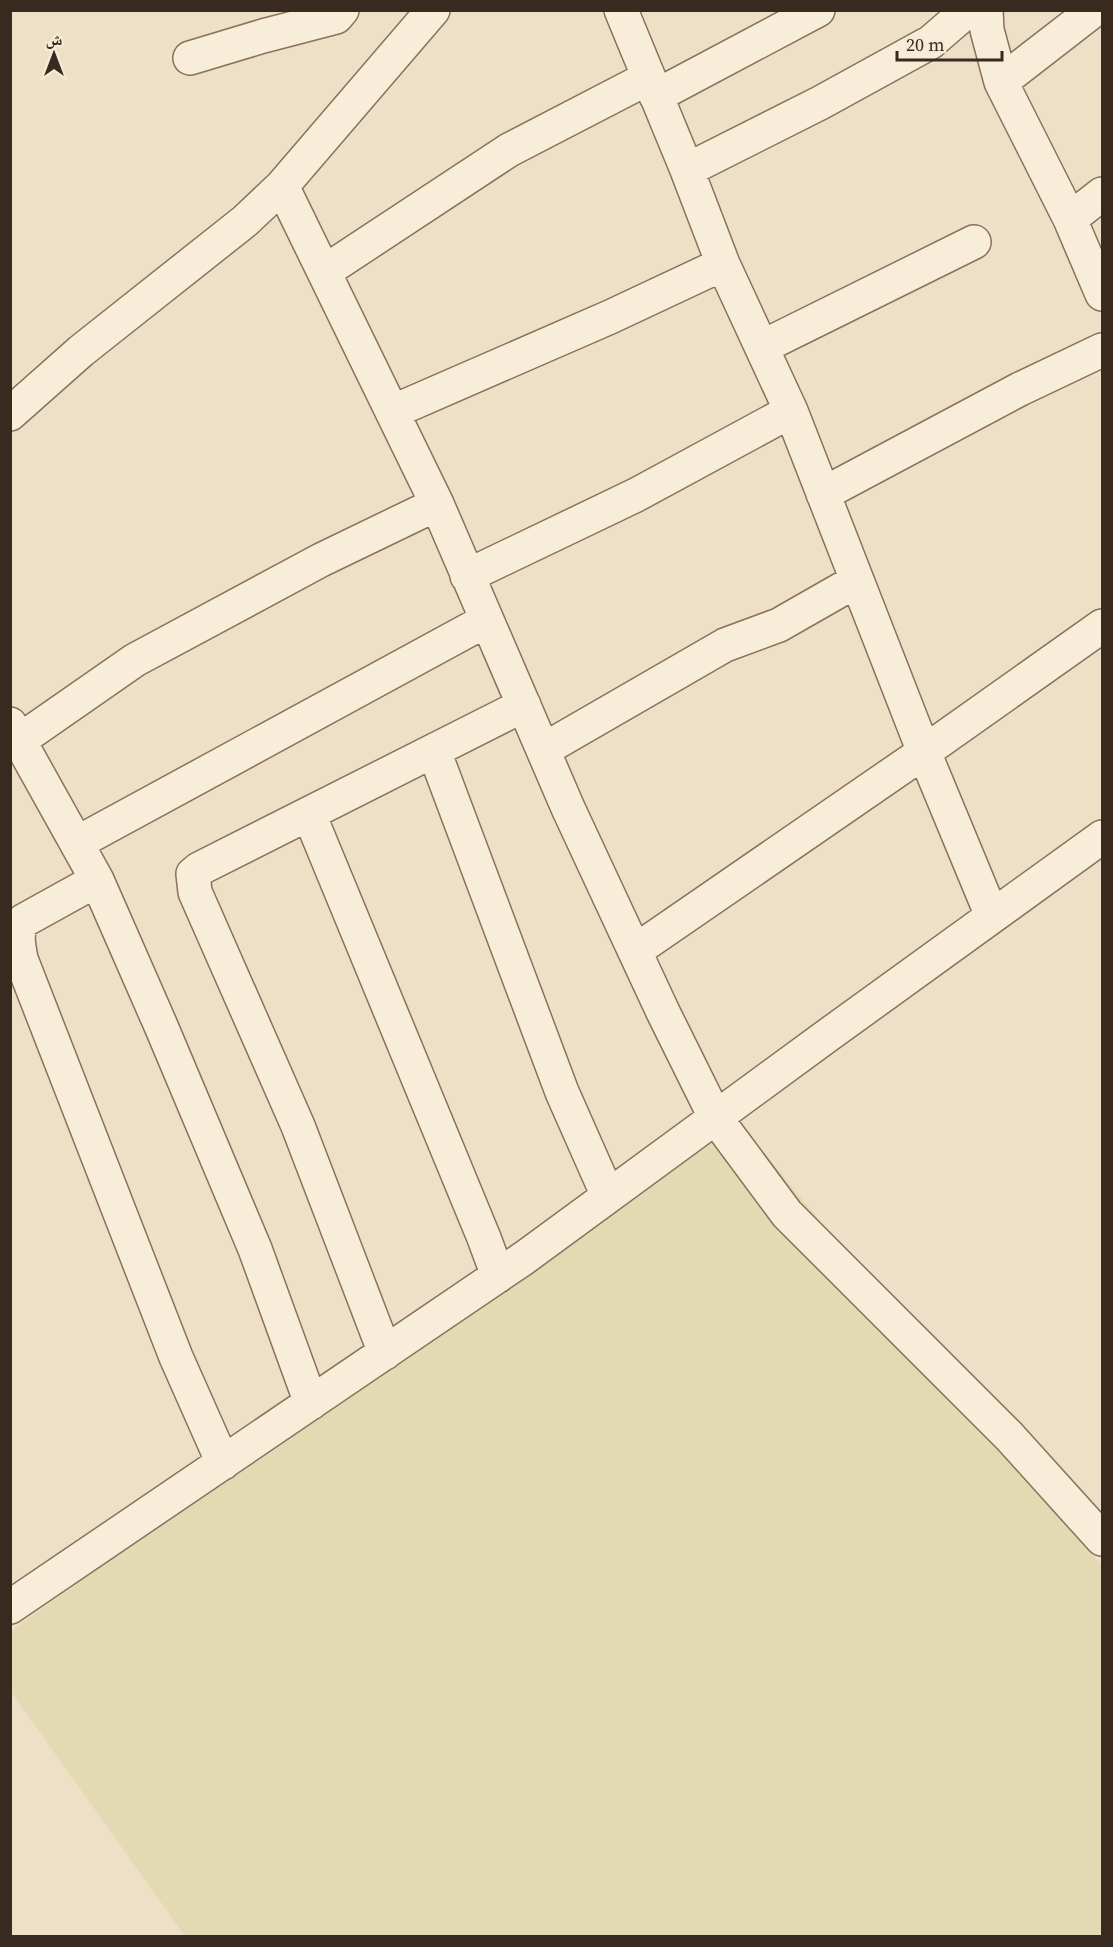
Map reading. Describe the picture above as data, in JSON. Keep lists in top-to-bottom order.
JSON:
{
  "scale_bar": "20 m",
  "north": "top"
}
